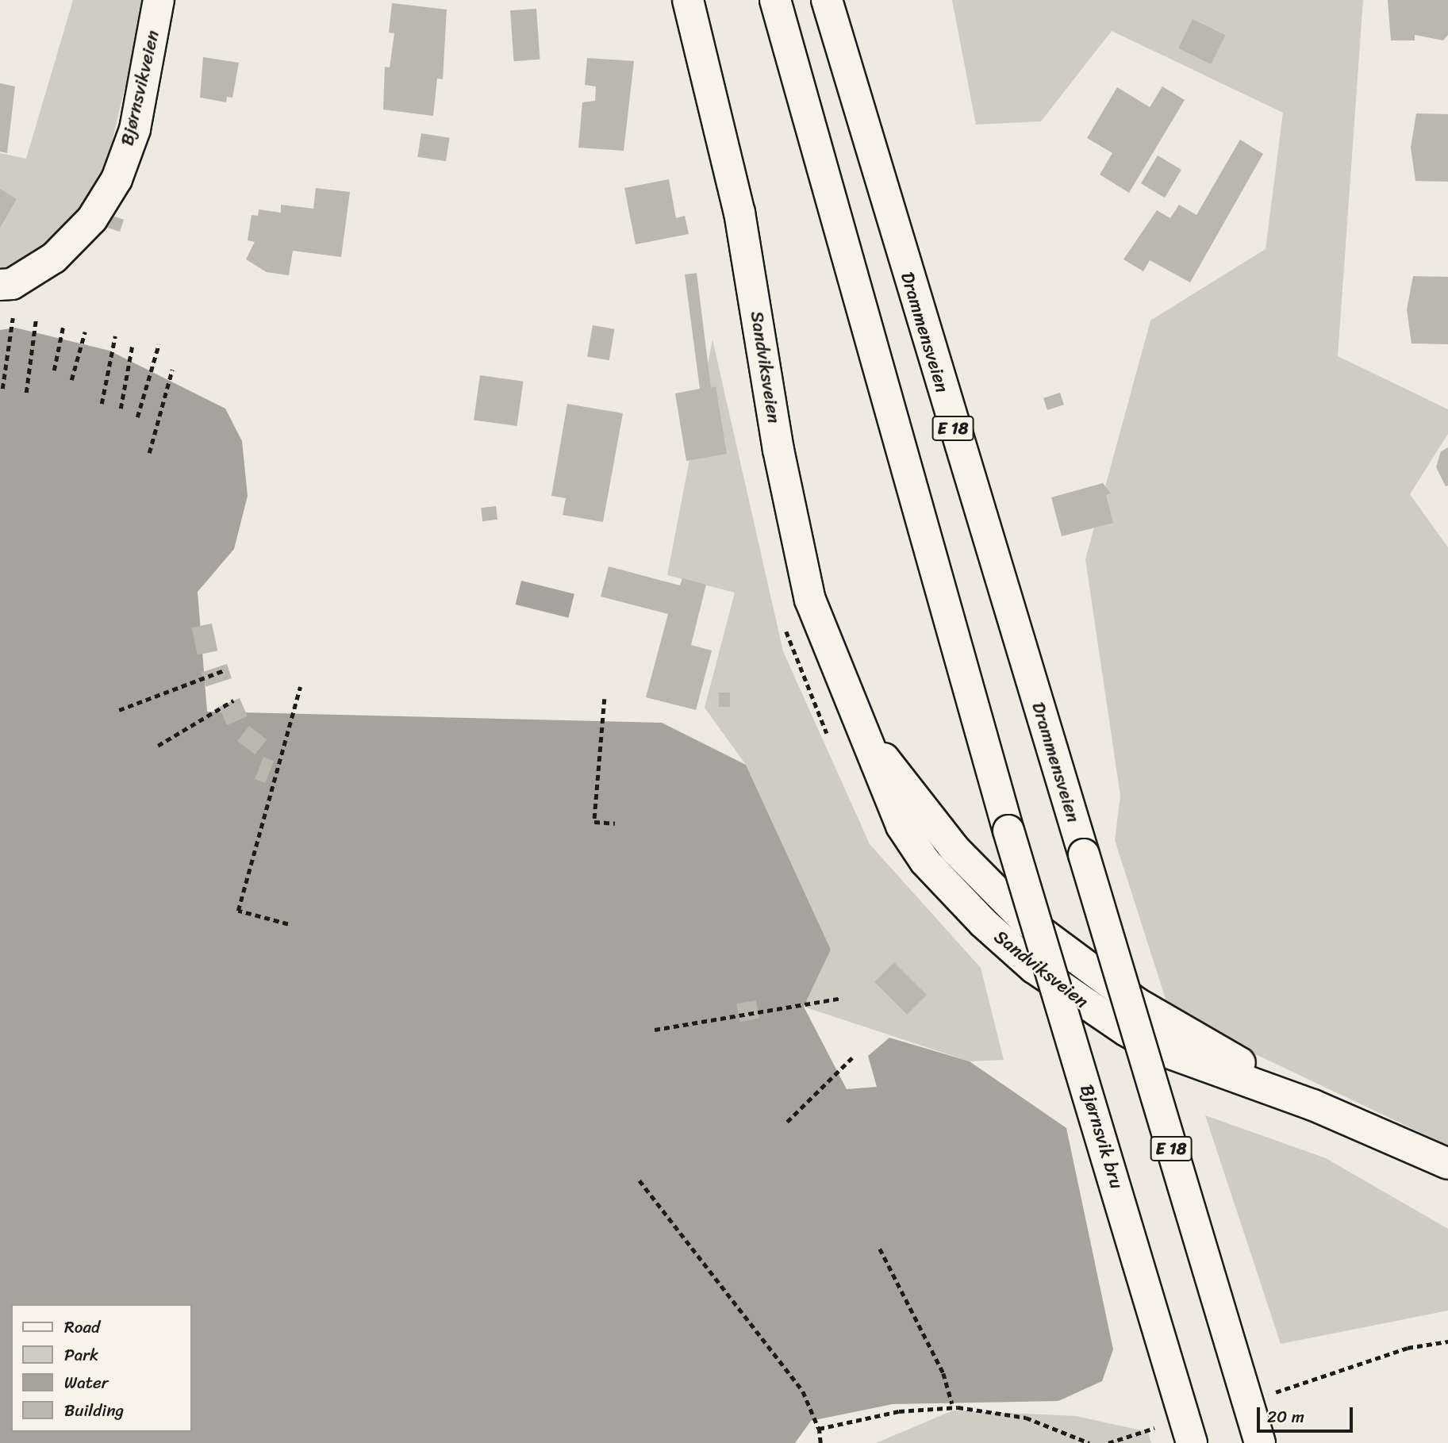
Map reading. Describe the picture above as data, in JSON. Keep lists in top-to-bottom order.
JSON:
{
  "streets": {
    "main road": [
      "Bjørnsvikveien",
      "Drammensveien",
      "Sandviksveien",
      "E 18",
      "Bjørnsvik bru"
    ]
  },
  "legend": [
    "Road",
    "Park",
    "Water",
    "Building"
  ],
  "scale_bar": "20 m"
}
